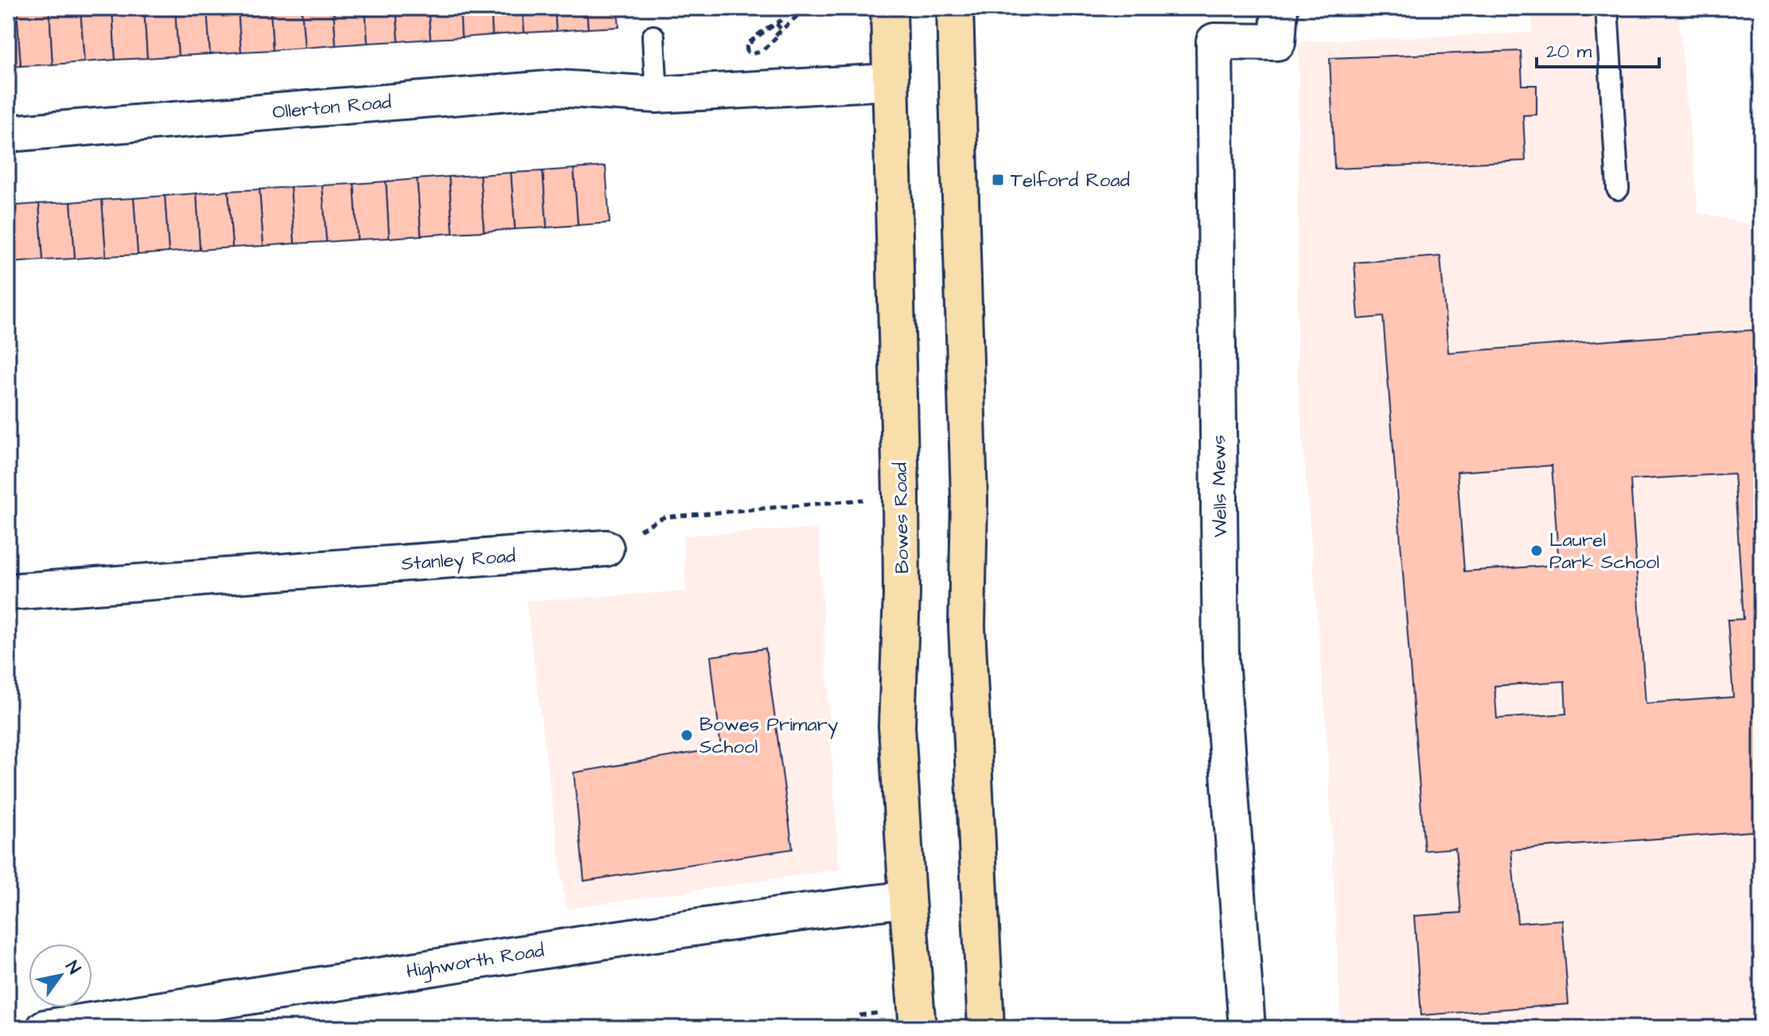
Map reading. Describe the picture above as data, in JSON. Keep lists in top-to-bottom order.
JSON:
{
  "streets": {
    "highway": ["Bowes Road"],
    "street": [
      "Ollerton Road",
      "Wells Mews",
      "Stanley Road",
      "Highworth Road"
    ]
  },
  "crossings": [
    ["Ollerton Road", "Bowes Road"],
    ["Bowes Road", "Highworth Road"]
  ],
  "places": {
    "transit": ["Telford Road"],
    "other": ["Laurel Park School", "Bowes Primary School"]
  },
  "scale_bar": "20 m",
  "north": "top right"
}
